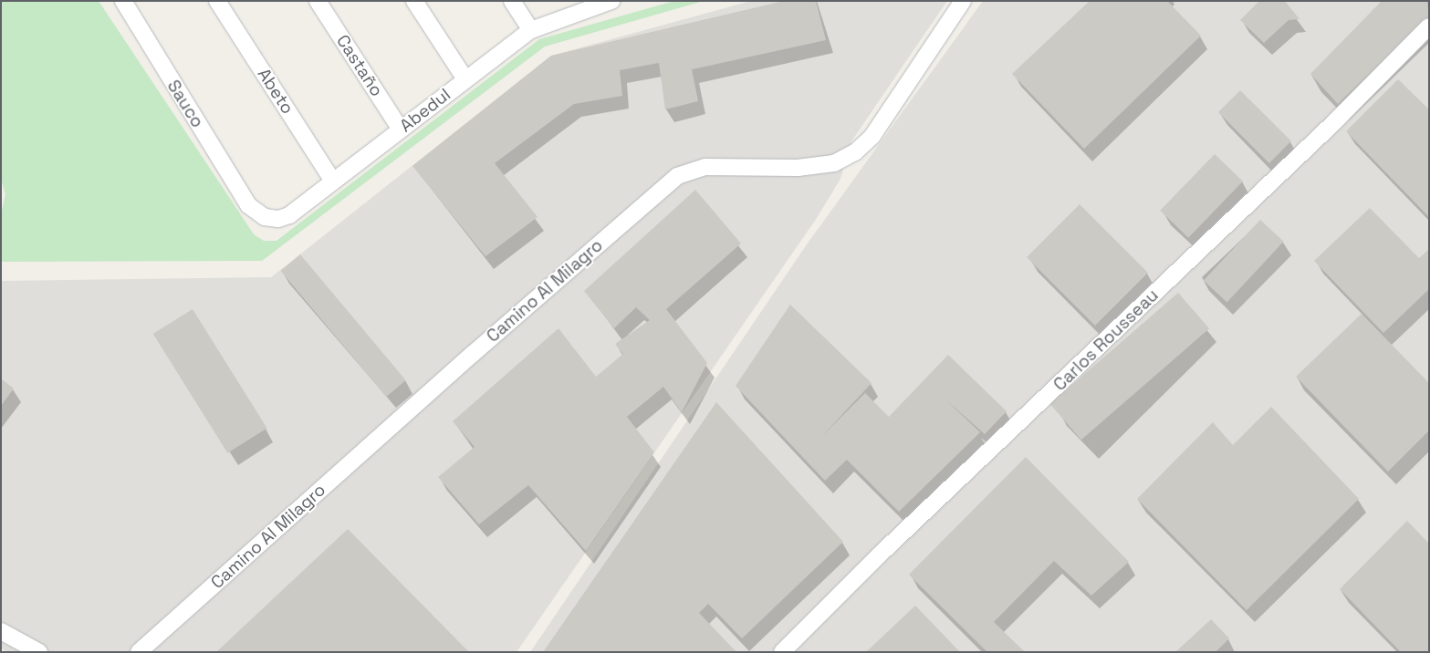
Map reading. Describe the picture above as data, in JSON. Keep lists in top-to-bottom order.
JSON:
{
  "streets": {
    "street": [
      "Castaño",
      "Abeto",
      "Sauco",
      "Abedul",
      "Camino Al Milagro",
      "Carlos Rousseau"
    ]
  },
  "crossings": [
    ["Castaño", "Abedul"],
    ["Abeto", "Abedul"],
    ["Sauco", "Abedul"]
  ]
}
